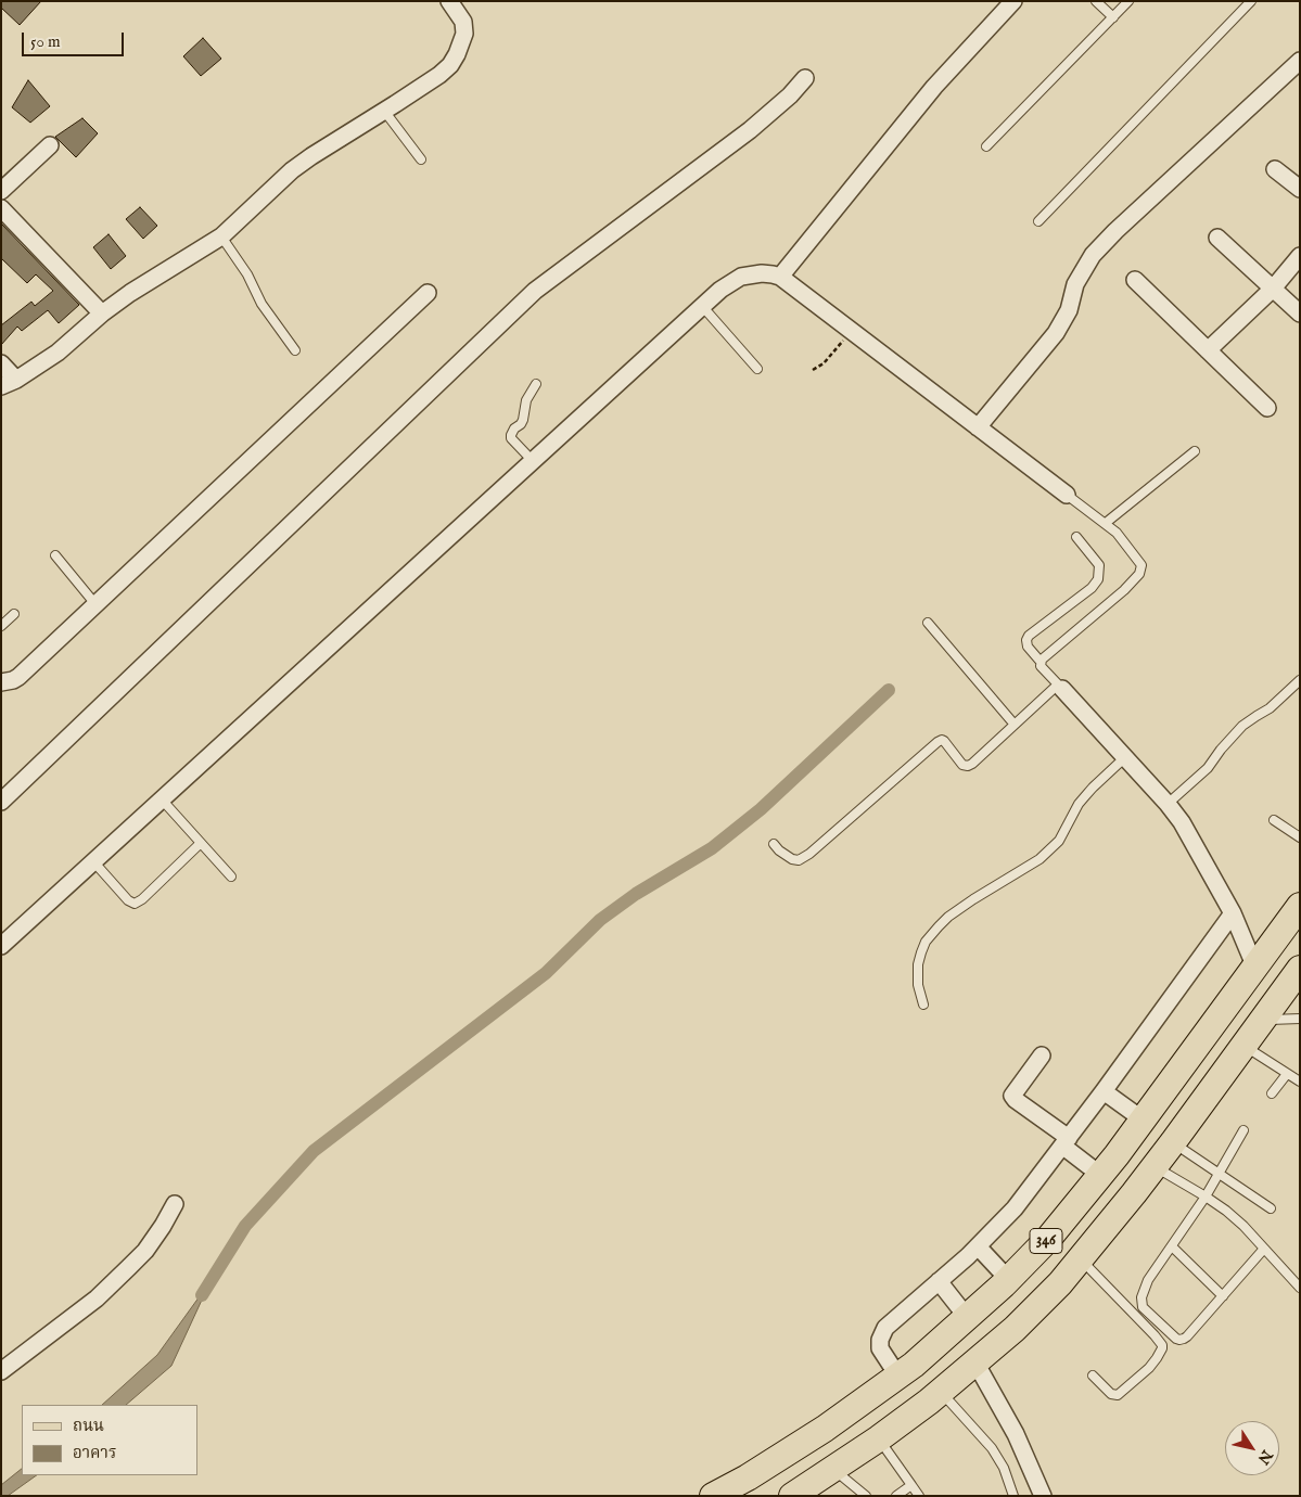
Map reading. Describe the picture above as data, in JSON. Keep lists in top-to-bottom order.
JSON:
{
  "streets": {
    "main road": ["346"]
  },
  "legend": ["ถนน", "อาคาร"],
  "scale_bar": "50 m",
  "north": "bottom right"
}
